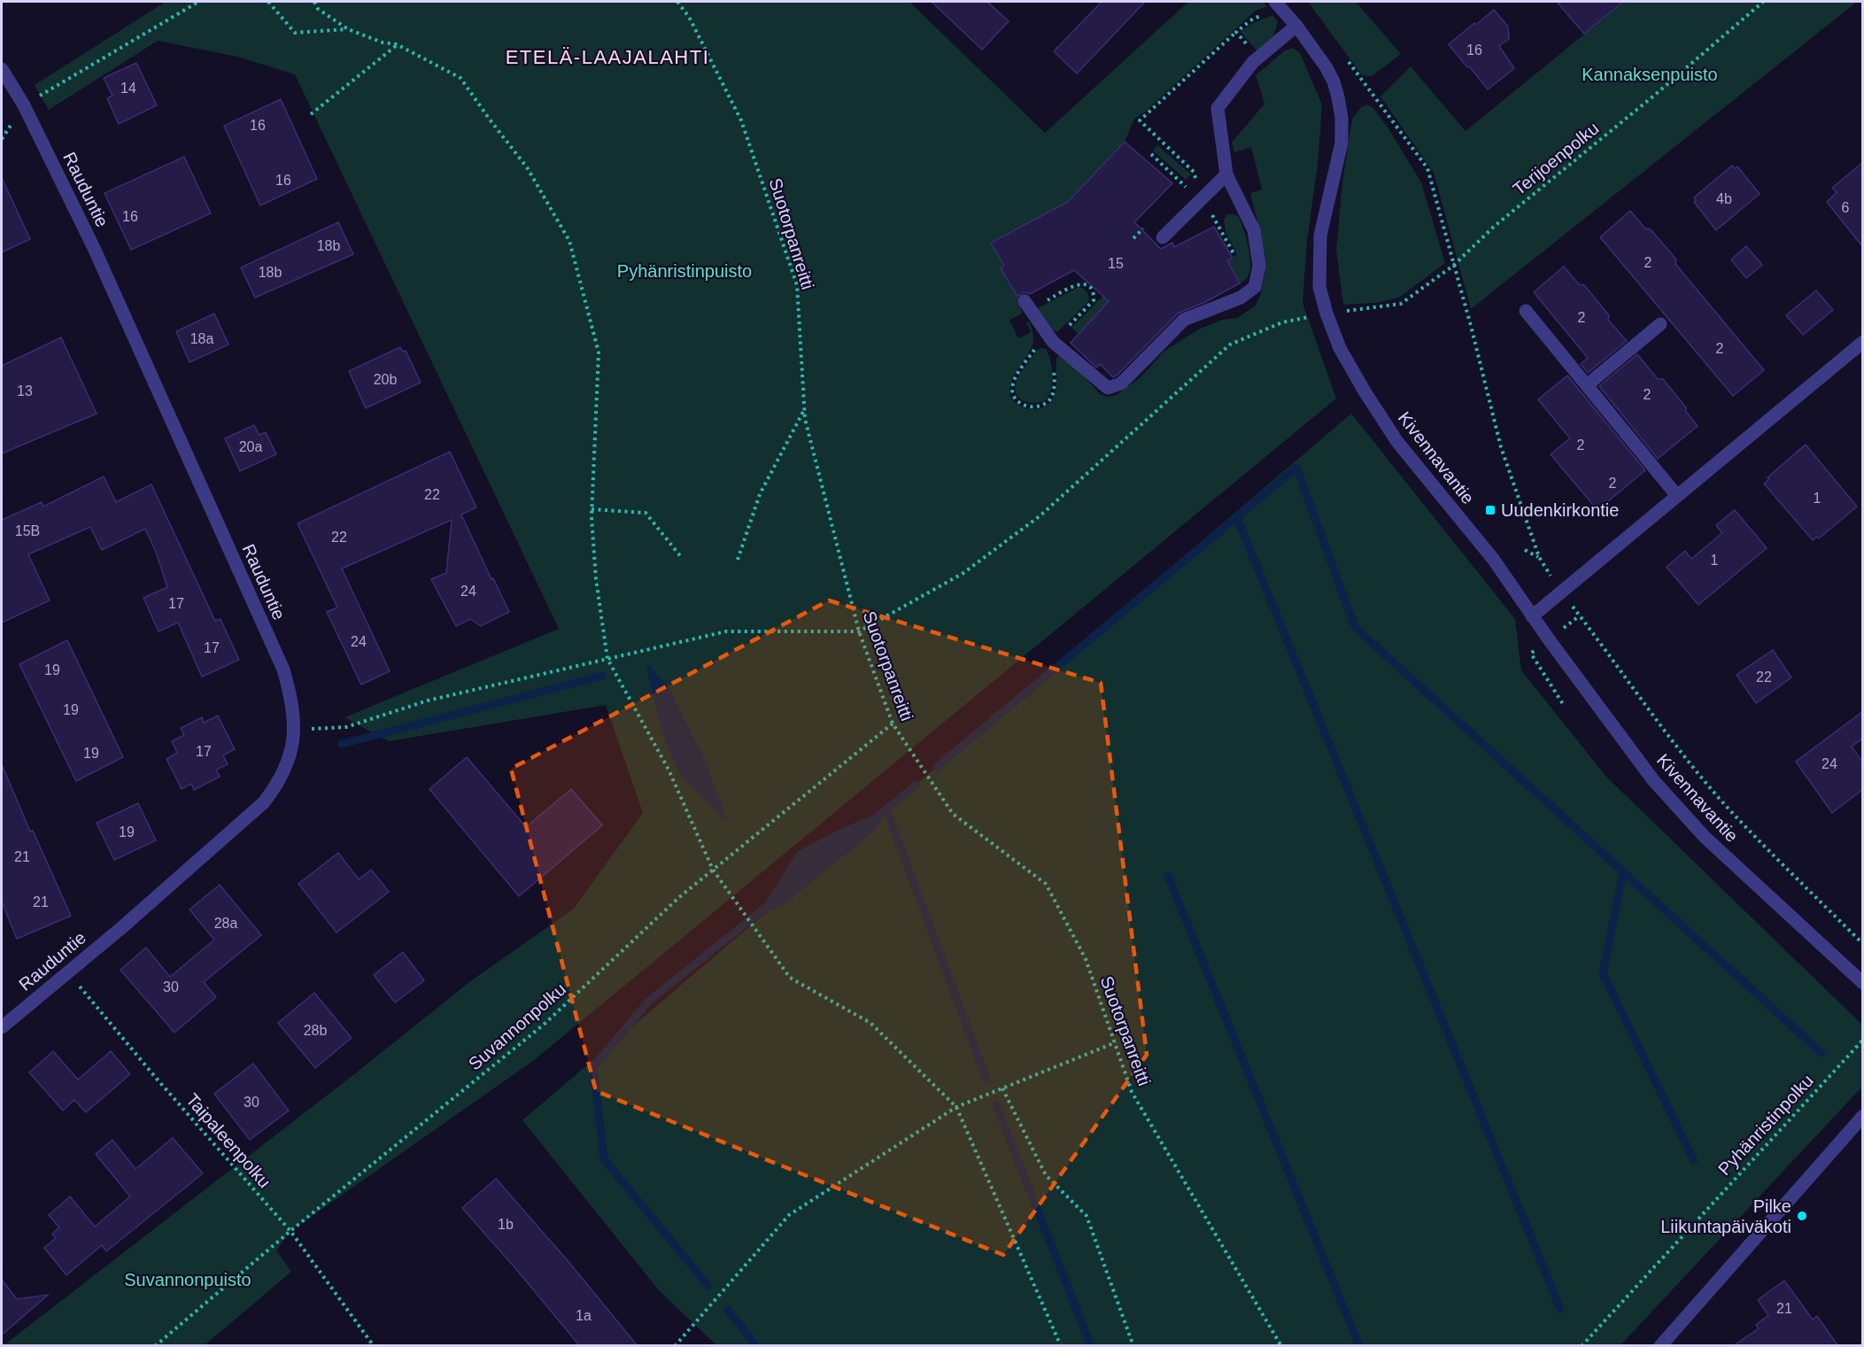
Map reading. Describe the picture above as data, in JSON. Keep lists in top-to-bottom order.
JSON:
{
  "streets": {
    "street": ["Rauduntie", "Kivennavantie"],
    "path": [
      "Terijoenpolku",
      "Suotorpanreitti",
      "Suvannonpolku",
      "Pyhänristinpolku",
      "Taipaleenpolku"
    ]
  },
  "crossings": [
    ["Rauduntie", "Taipaleenpolku"],
    ["Suotorpanreitti", "Suvannonpolku"],
    ["Suvannonpolku", "Taipaleenpolku"]
  ],
  "districts": ["ETELÄ-LAAJALAHTI"],
  "parks": ["Kannaksenpuisto", "Pyhänristinpuisto", "Suvannonpuisto"],
  "places": {
    "transit": ["Uudenkirkontie"],
    "other": ["Pilke Liikuntapäiväkoti"]
  },
  "house_numbers": [
    "16",
    "14",
    "16",
    "16",
    "4b",
    "6",
    "16",
    "18b",
    "2",
    "15",
    "18b",
    "2",
    "18a",
    "2",
    "20b",
    "13",
    "2",
    "2",
    "20a",
    "2",
    "22",
    "1",
    "15B",
    "22",
    "1",
    "24",
    "17",
    "24",
    "17",
    "19",
    "22",
    "19",
    "17",
    "19",
    "24",
    "19",
    "21",
    "21",
    "28a",
    "30",
    "28b",
    "30",
    "1b",
    "21",
    "1a"
  ]
}
